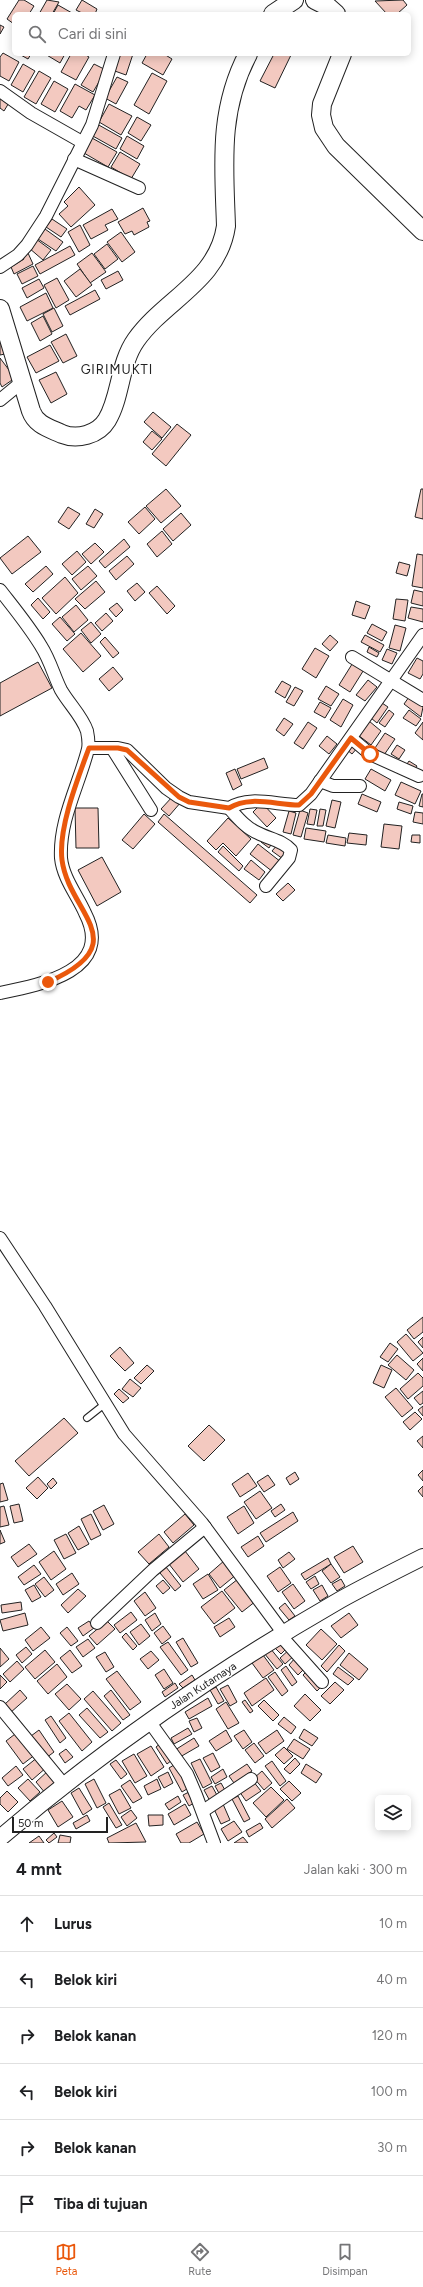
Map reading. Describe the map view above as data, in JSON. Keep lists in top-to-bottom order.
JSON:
{
  "streets": {
    "main road": ["Jalan Kutamaya"]
  },
  "districts": ["GIRIMUKTI"],
  "scale_bar": "50 m",
  "page": {
    "search": "Cari di sini",
    "scale": "50 m",
    "heading": ["4 mnt", "Jalan kaki · 300 m"],
    "list": [
      ["Lurus", "10 m"],
      ["Belok kiri", "40 m"],
      ["Belok kanan", "120 m"],
      ["Belok kiri", "100 m"],
      ["Belok kanan", "30 m"],
      "Tiba di tujuan"
    ],
    "nav": ["Peta", "Rute", "Disimpan"]
  }
}
